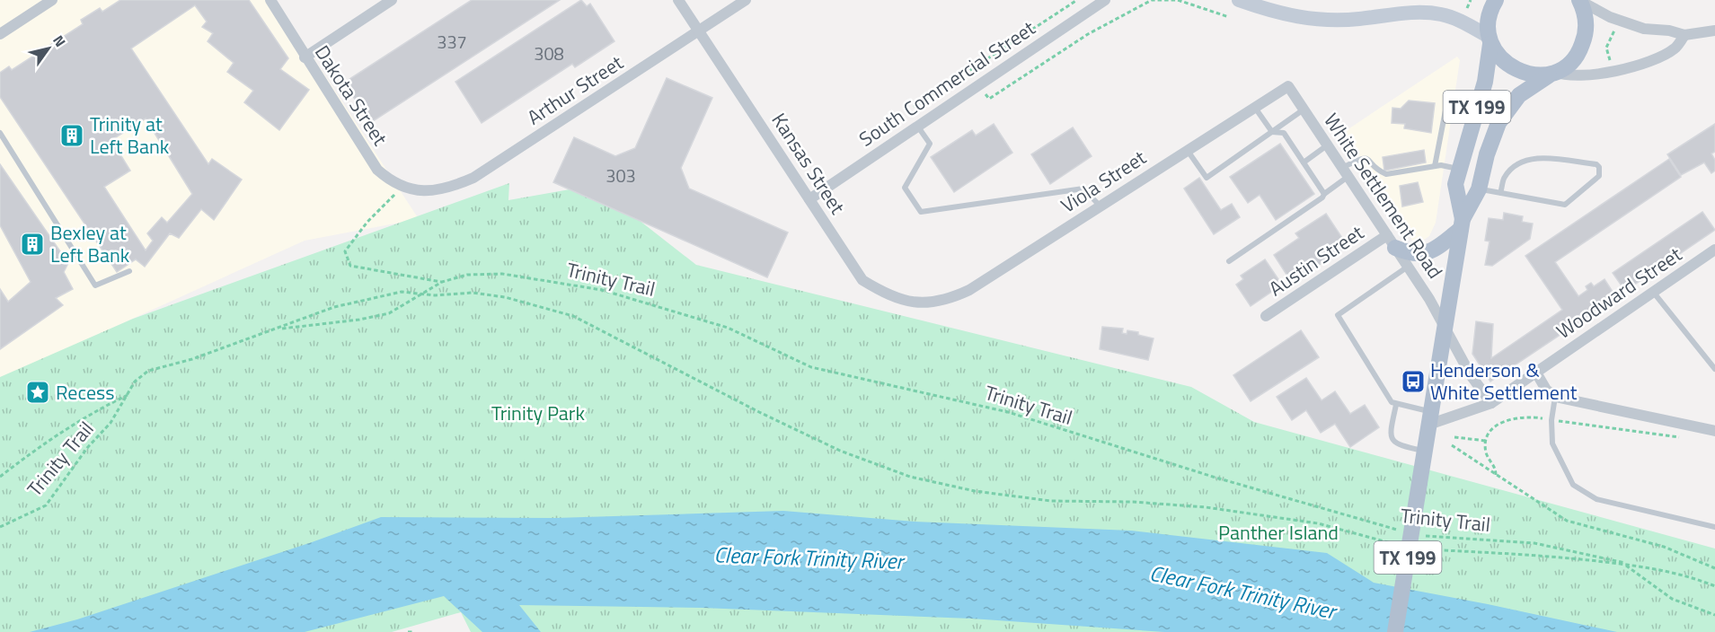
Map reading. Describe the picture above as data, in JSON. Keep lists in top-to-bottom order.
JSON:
{
  "streets": {
    "main road": ["TX 199"],
    "street": [
      "South Commercial Street",
      "Arthur Street",
      "Dakota Street",
      "Kansas Street",
      "Viola Street",
      "White Settlement Road",
      "Austin Street",
      "Woodward Street"
    ],
    "path": ["Trinity Trail"]
  },
  "crossings": [
    ["South Commercial Street", "Kansas Street"],
    ["Arthur Street", "Dakota Street"],
    ["Arthur Street", "Kansas Street"],
    ["TX 199", "White Settlement Road"],
    ["TX 199", "Woodward Street"],
    ["Kansas Street", "Viola Street"],
    ["Viola Street", "White Settlement Road"],
    ["White Settlement Road", "Austin Street"],
    ["White Settlement Road", "Woodward Street"]
  ],
  "water": ["Clear Fork Trinity River"],
  "parks": ["Trinity Park", "Panther Island"],
  "places": {
    "building": ["Trinity at Left Bank", "Bexley at Left Bank"],
    "bus stop": ["Henderson & White Settlement"],
    "place": ["Recess"]
  },
  "house_numbers": ["337", "308", "303"],
  "north": "top right"
}
